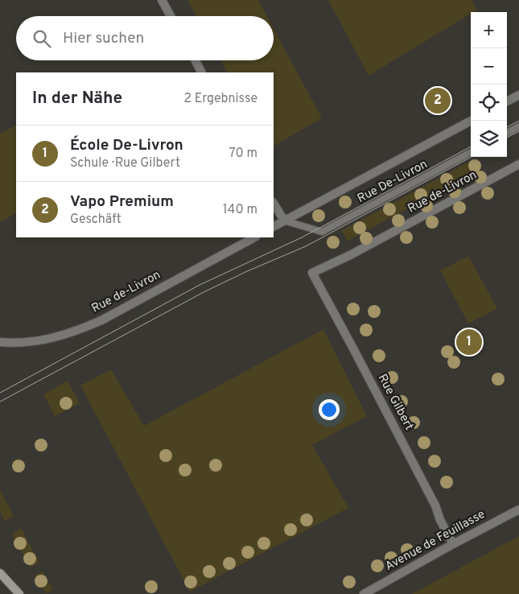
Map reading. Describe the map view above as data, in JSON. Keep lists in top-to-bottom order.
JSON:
{
  "streets": {
    "street": ["Rue de-Livron", "Rue Gilbert", "Avenue de Feuillasse"],
    "lane": ["Rue De-Livron"]
  },
  "crossings": [
    ["Rue De-Livron", "Rue de-Livron"],
    ["Rue de-Livron", "Rue Gilbert"],
    ["Rue Gilbert", "Avenue de Feuillasse"]
  ],
  "page": {
    "map_buttons": ["+", "−"],
    "search": "Hier suchen",
    "heading": ["In der Nähe", "2 Ergebnisse"],
    "pins": ["2", "1"],
    "list": [
      {
        "mark": "1",
        "name": "École De-Livron",
        "note": "Schule · Rue Gilbert",
        "value": "70 m"
      },
      {
        "mark": "2",
        "name": "Vapo Premium",
        "note": "Geschäft",
        "value": "140 m"
      }
    ]
  }
}
